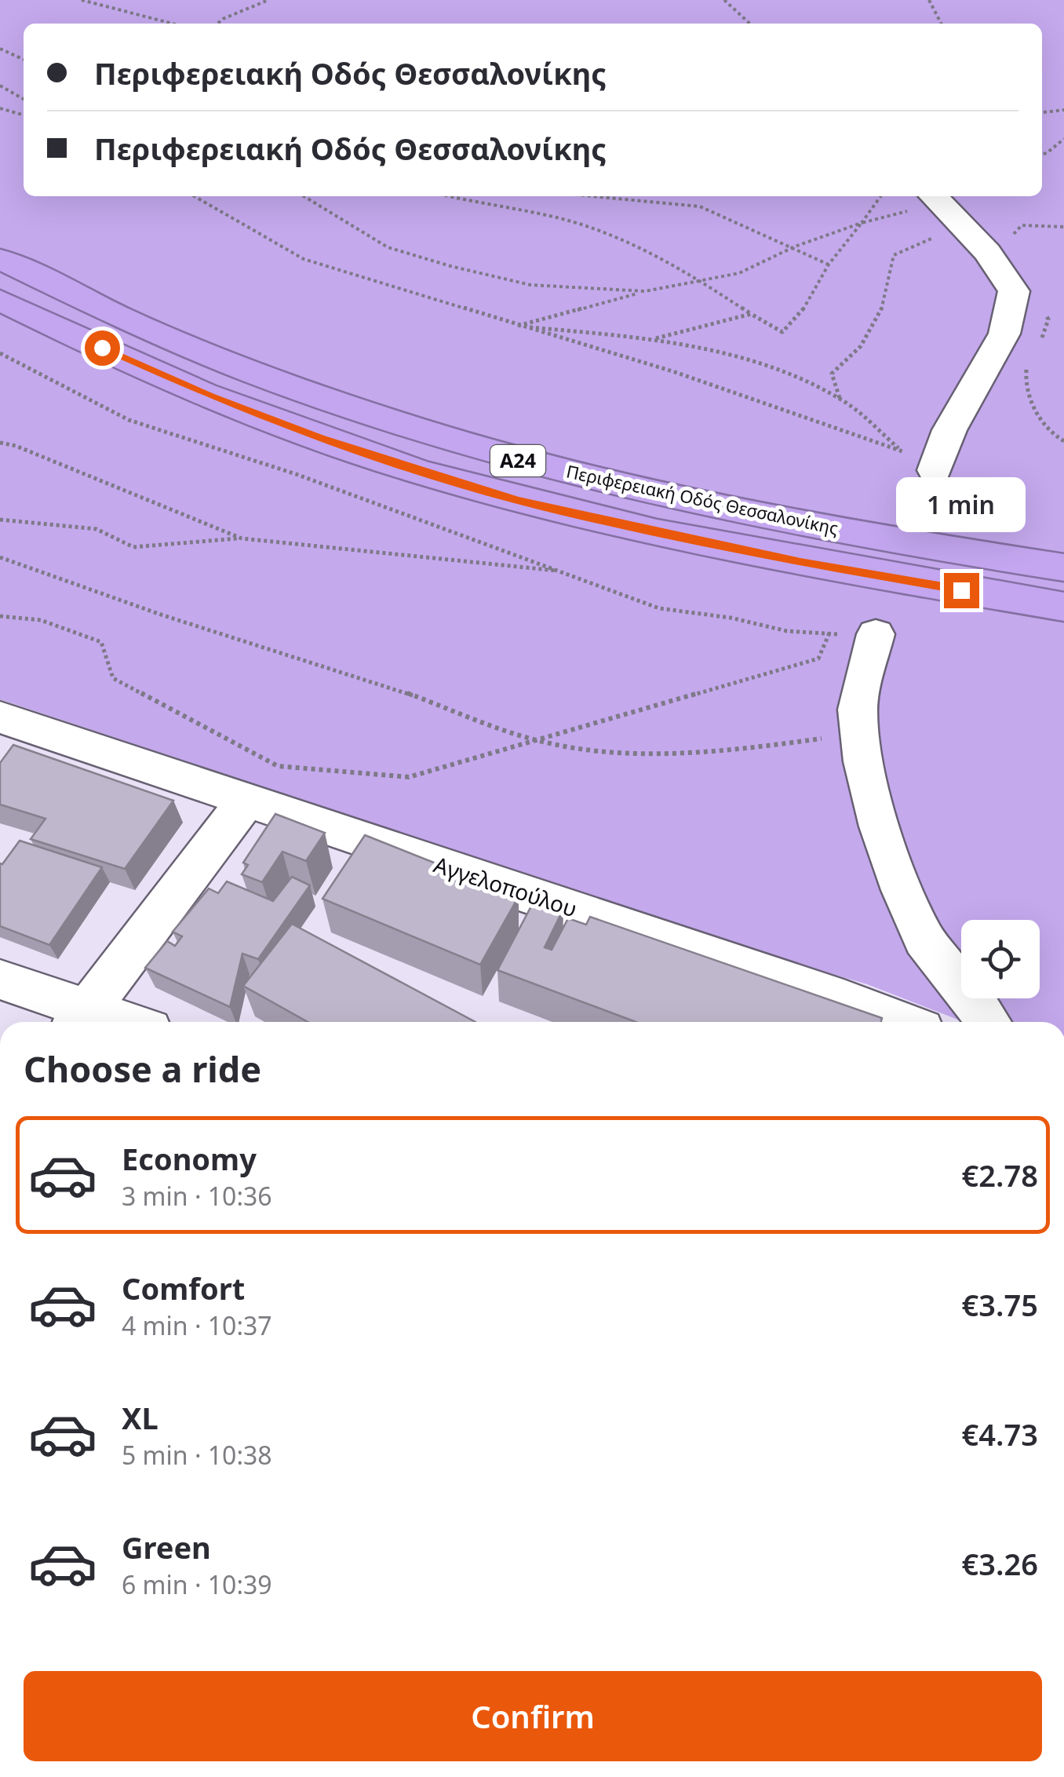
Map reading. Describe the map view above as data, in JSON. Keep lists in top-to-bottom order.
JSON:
{
  "streets": {
    "highway": ["Α24", "Περιφερειακή Οδός Θεσσαλονίκης"],
    "street": ["Αγγελοπούλου"]
  },
  "page": {
    "banner": ["Περιφερειακή Οδός Θεσσαλονίκης", "Περιφερειακή Οδός Θεσσαλονίκης"],
    "bubble": "1 min",
    "heading": "Choose a ride",
    "list": [
      {
        "name": "Economy",
        "note": "3 min · 10:36",
        "value": "€2.78"
      },
      {
        "name": "Comfort",
        "note": "4 min · 10:37",
        "value": "€3.75"
      },
      {
        "name": "XL",
        "note": "5 min · 10:38",
        "value": "€4.73"
      },
      {
        "name": "Green",
        "note": "6 min · 10:39",
        "value": "€3.26"
      }
    ],
    "buttons": "Confirm"
  }
}
